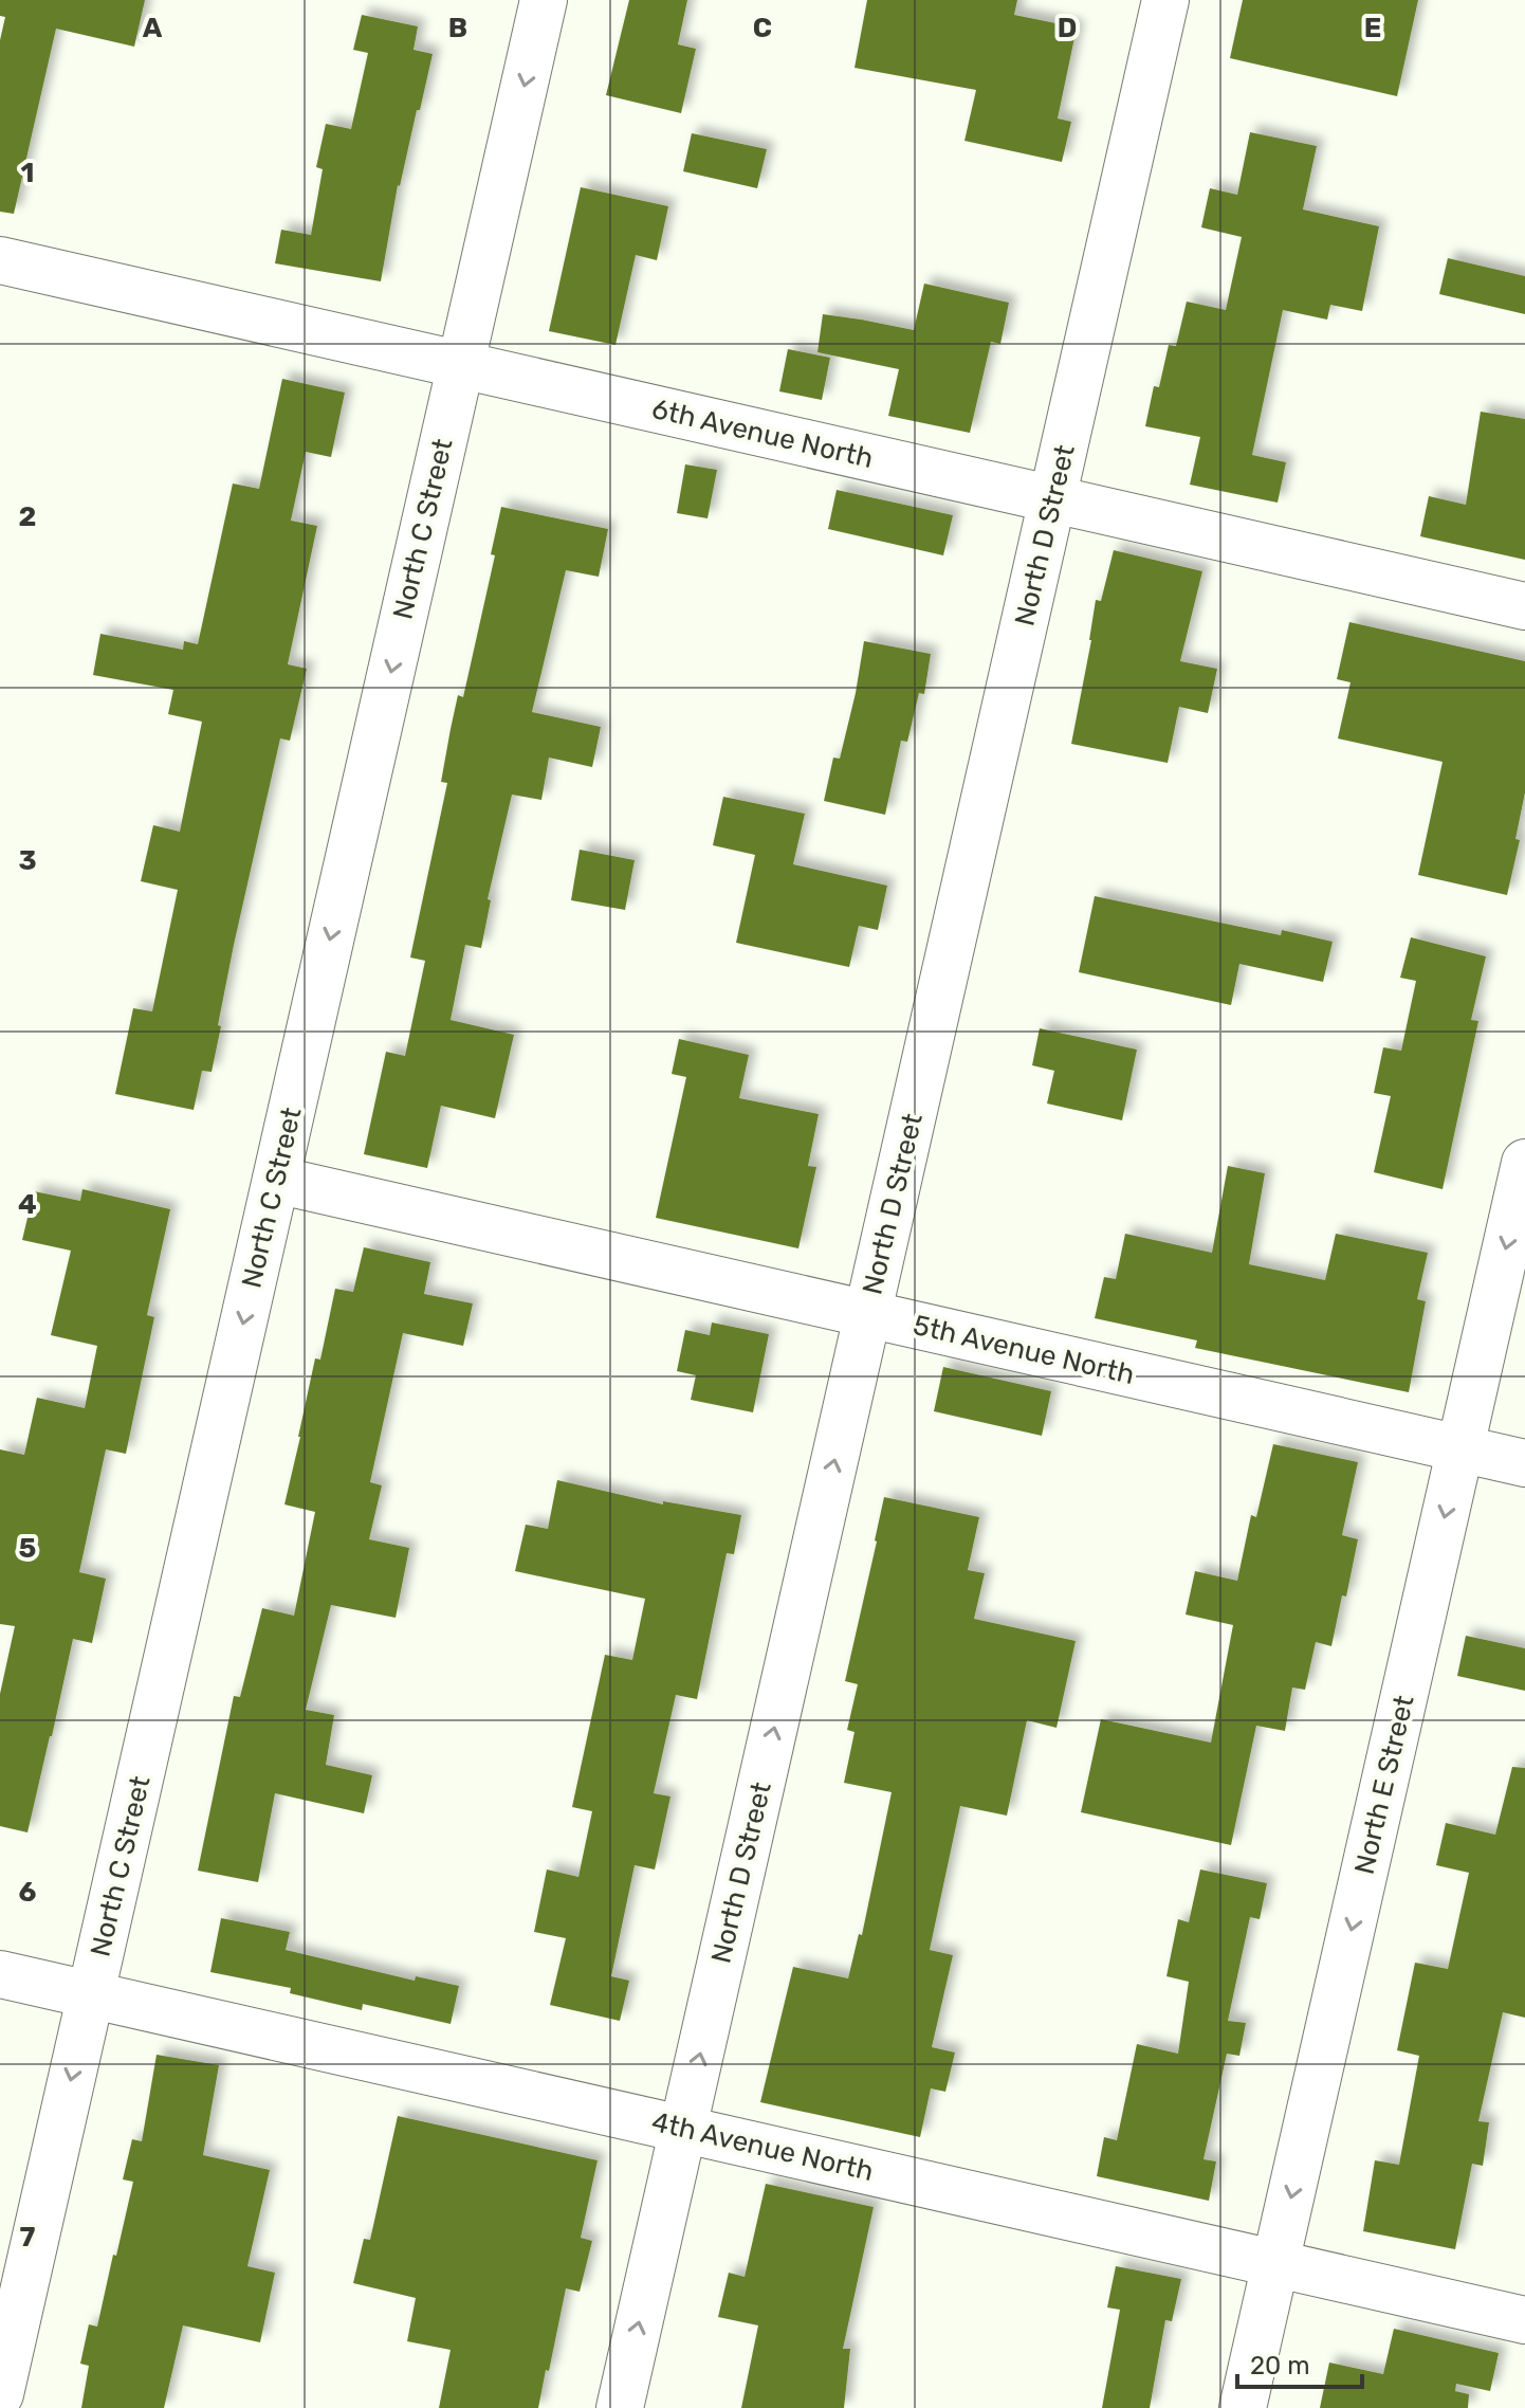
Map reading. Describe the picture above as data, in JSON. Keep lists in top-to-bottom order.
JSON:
{
  "streets": {
    "street": [
      "6th Avenue North",
      "North C Street",
      "North D Street",
      "5th Avenue North",
      "North E Street",
      "4th Avenue North"
    ]
  },
  "crossings": [
    ["6th Avenue North", "North C Street"],
    ["6th Avenue North", "North D Street"],
    ["North C Street", "5th Avenue North"],
    ["North C Street", "4th Avenue North"],
    ["North D Street", "5th Avenue North"],
    ["North D Street", "4th Avenue North"],
    ["5th Avenue North", "North E Street"],
    ["North E Street", "4th Avenue North"]
  ],
  "one_way": ["North C Street", "North D Street", "North E Street"],
  "scale_bar": "20 m",
  "grid": {
    "columns": [
      "A",
      "B",
      "C",
      "D",
      "E"
    ],
    "rows": [
      "1",
      "2",
      "3",
      "4",
      "5",
      "6",
      "7"
    ]
  }
}
